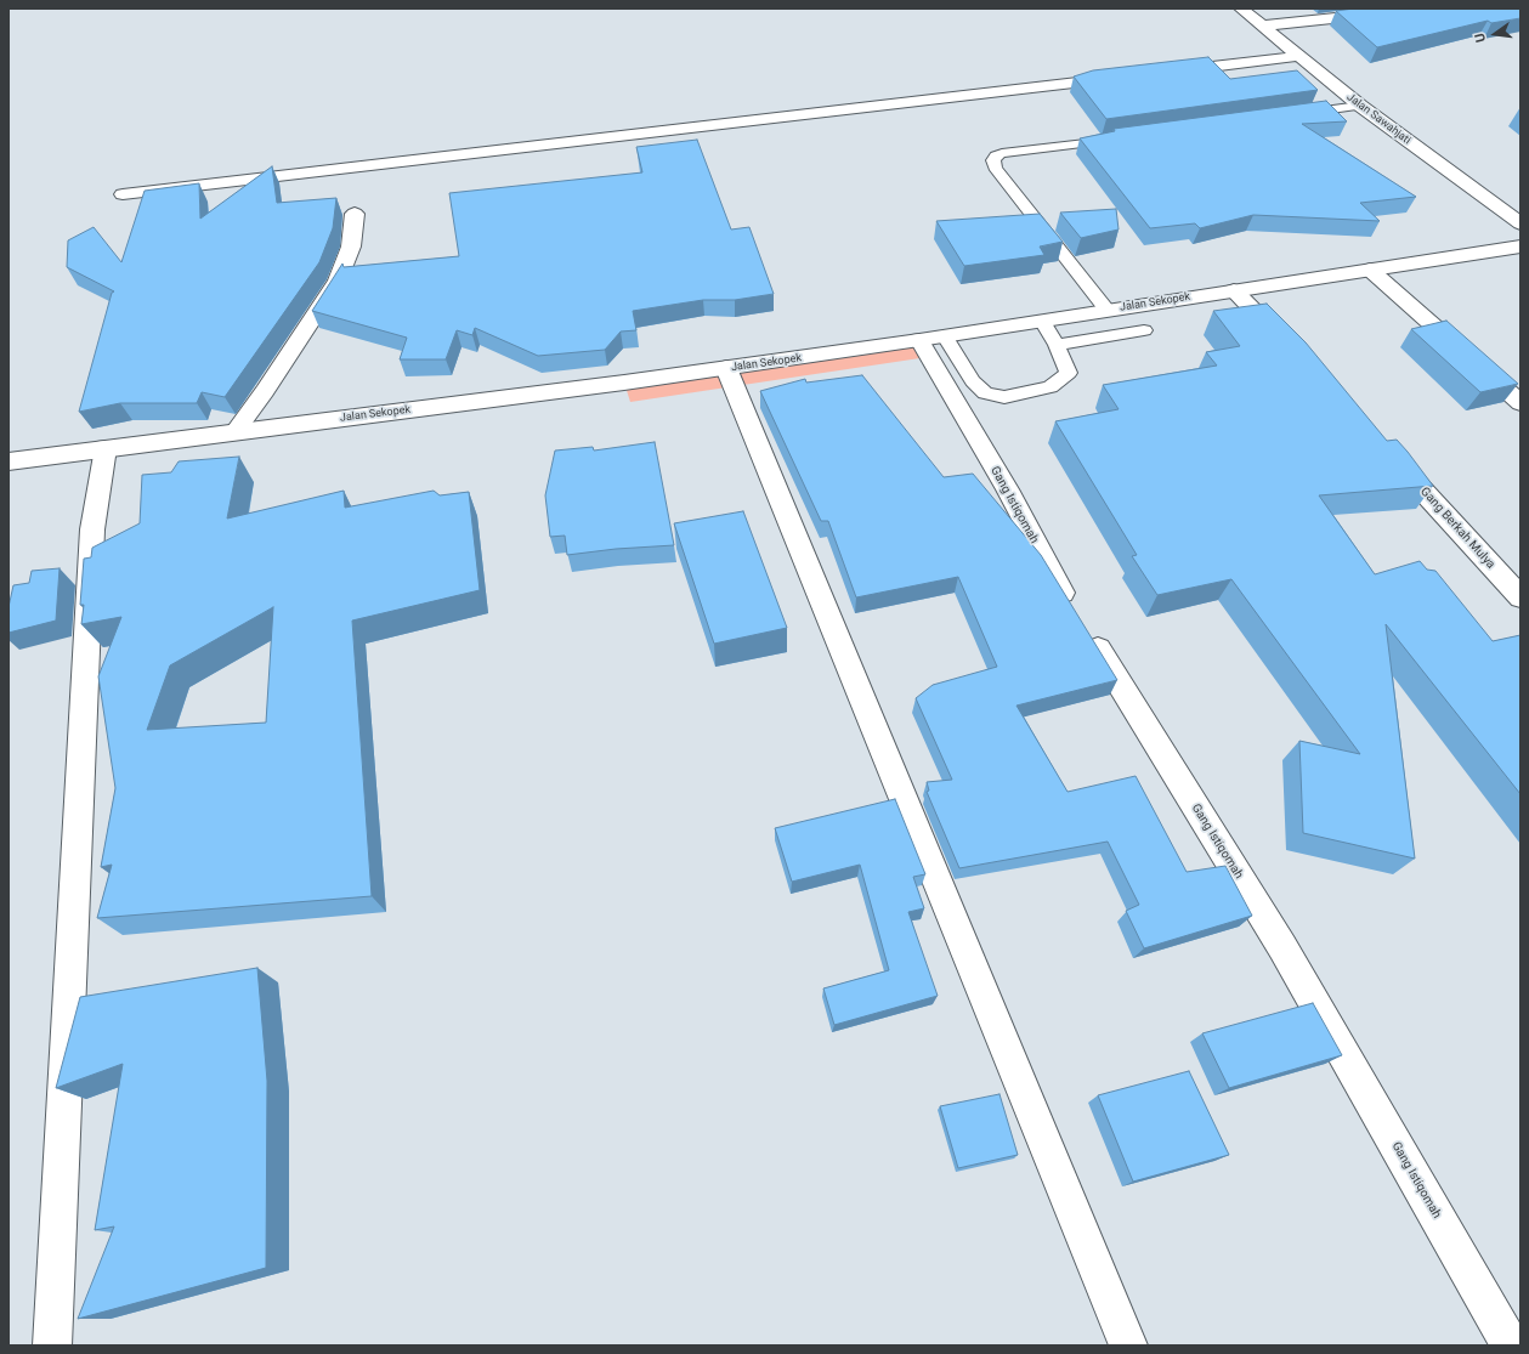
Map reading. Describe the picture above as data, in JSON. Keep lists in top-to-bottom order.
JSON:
{
  "streets": {
    "street": [
      "Jalan Sawahjati",
      "Jalan Sekopek",
      "Gang Istiqomah",
      "Gang Berkah Mulya"
    ]
  },
  "crossings": [
    ["Jalan Sekopek", "Gang Istiqomah"]
  ],
  "north": "left"
}
